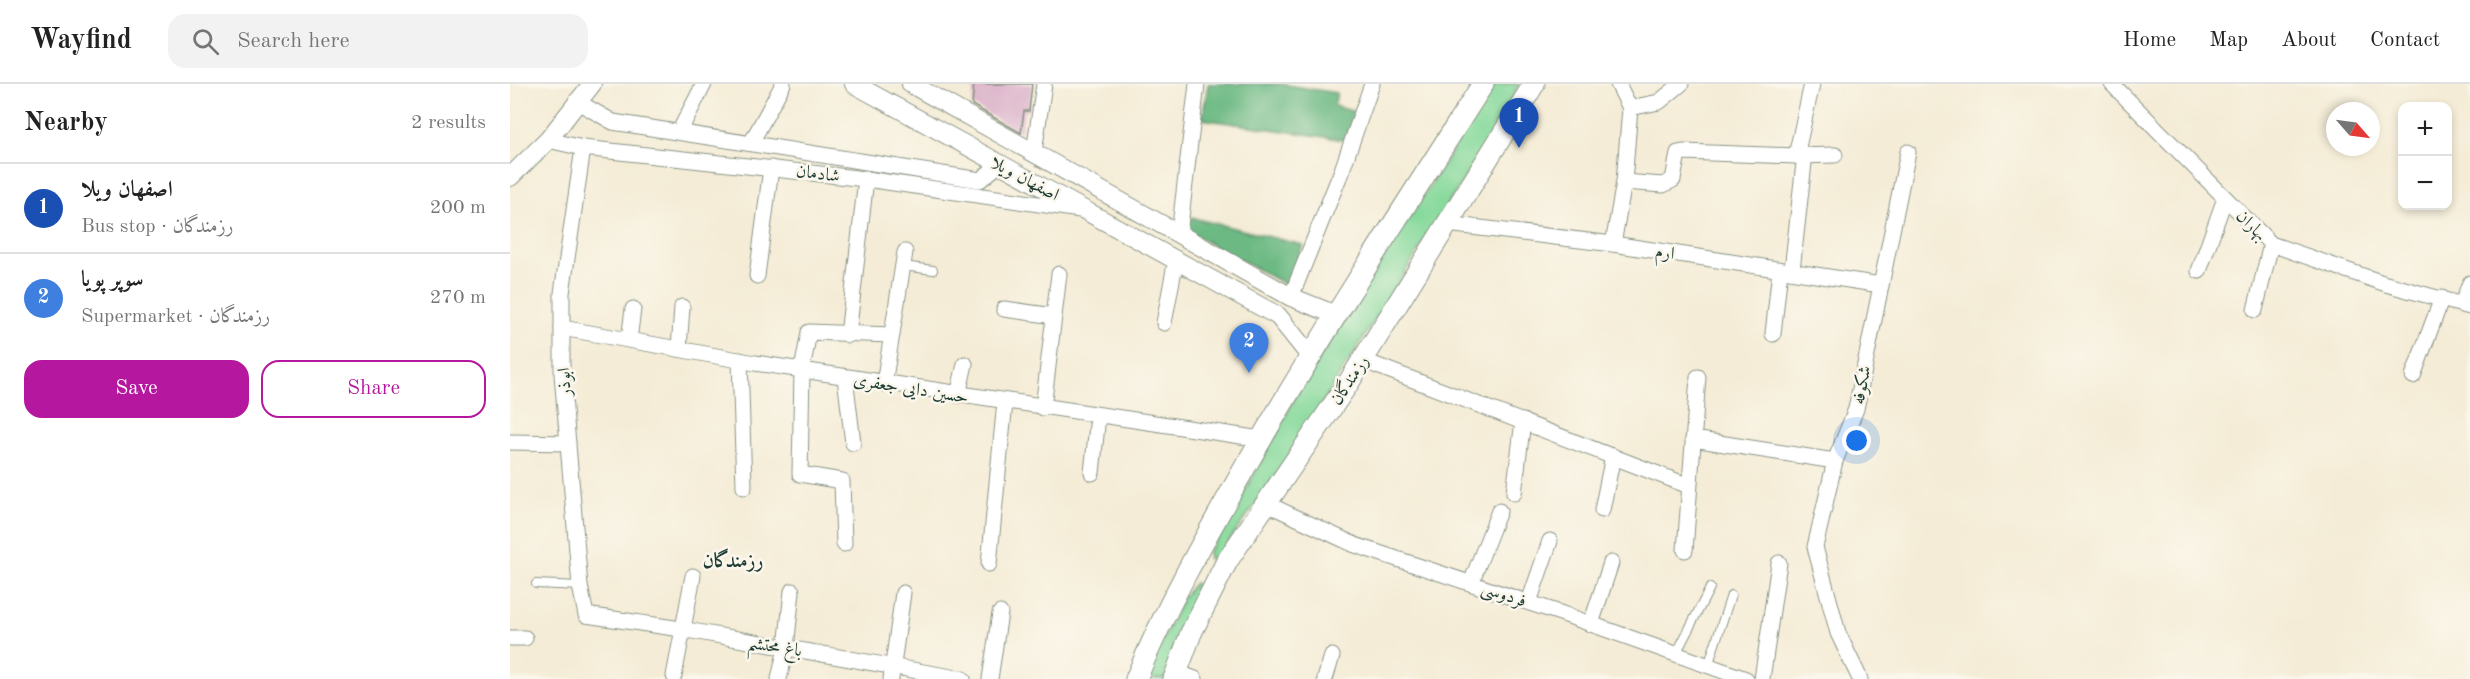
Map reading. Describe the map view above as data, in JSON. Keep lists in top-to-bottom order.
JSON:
{
  "streets": {
    "main road": ["رزمندگان"],
    "street": [
      "شادمان",
      "اصفهان ویلا",
      "بهاران",
      "ارم",
      "ابوذر",
      "شکوفه",
      "حسین دایی جعفری",
      "فردوسی",
      "باغ محتشم"
    ]
  },
  "crossings": [
    ["شادمان", "اصفهان ویلا"],
    ["شادمان", "ابوذر"],
    ["ارم", "رزمندگان"],
    ["ارم", "شکوفه"],
    ["رزمندگان", "فردوسی"],
    ["ابوذر", "حسین دایی جعفری"],
    ["ابوذر", "باغ محتشم"]
  ],
  "districts": ["رزمندگان"],
  "north": "bottom right",
  "page": {
    "header": "Wayfind",
    "search": "Search here",
    "nav": [
      "Home",
      "Map",
      "About",
      "Contact"
    ],
    "heading": ["Nearby", "2 results"],
    "pins": ["1", "2"],
    "map_buttons": ["+", "−"],
    "list": [
      {
        "mark": "1",
        "name": "اصفهان ویلا",
        "note": "Bus stop · رزمندگان",
        "value": "200 m"
      },
      {
        "mark": "2",
        "name": "سوپر پویا",
        "note": "Supermarket · رزمندگان",
        "value": "270 m"
      }
    ],
    "buttons": ["Save", "Share"]
  }
}
